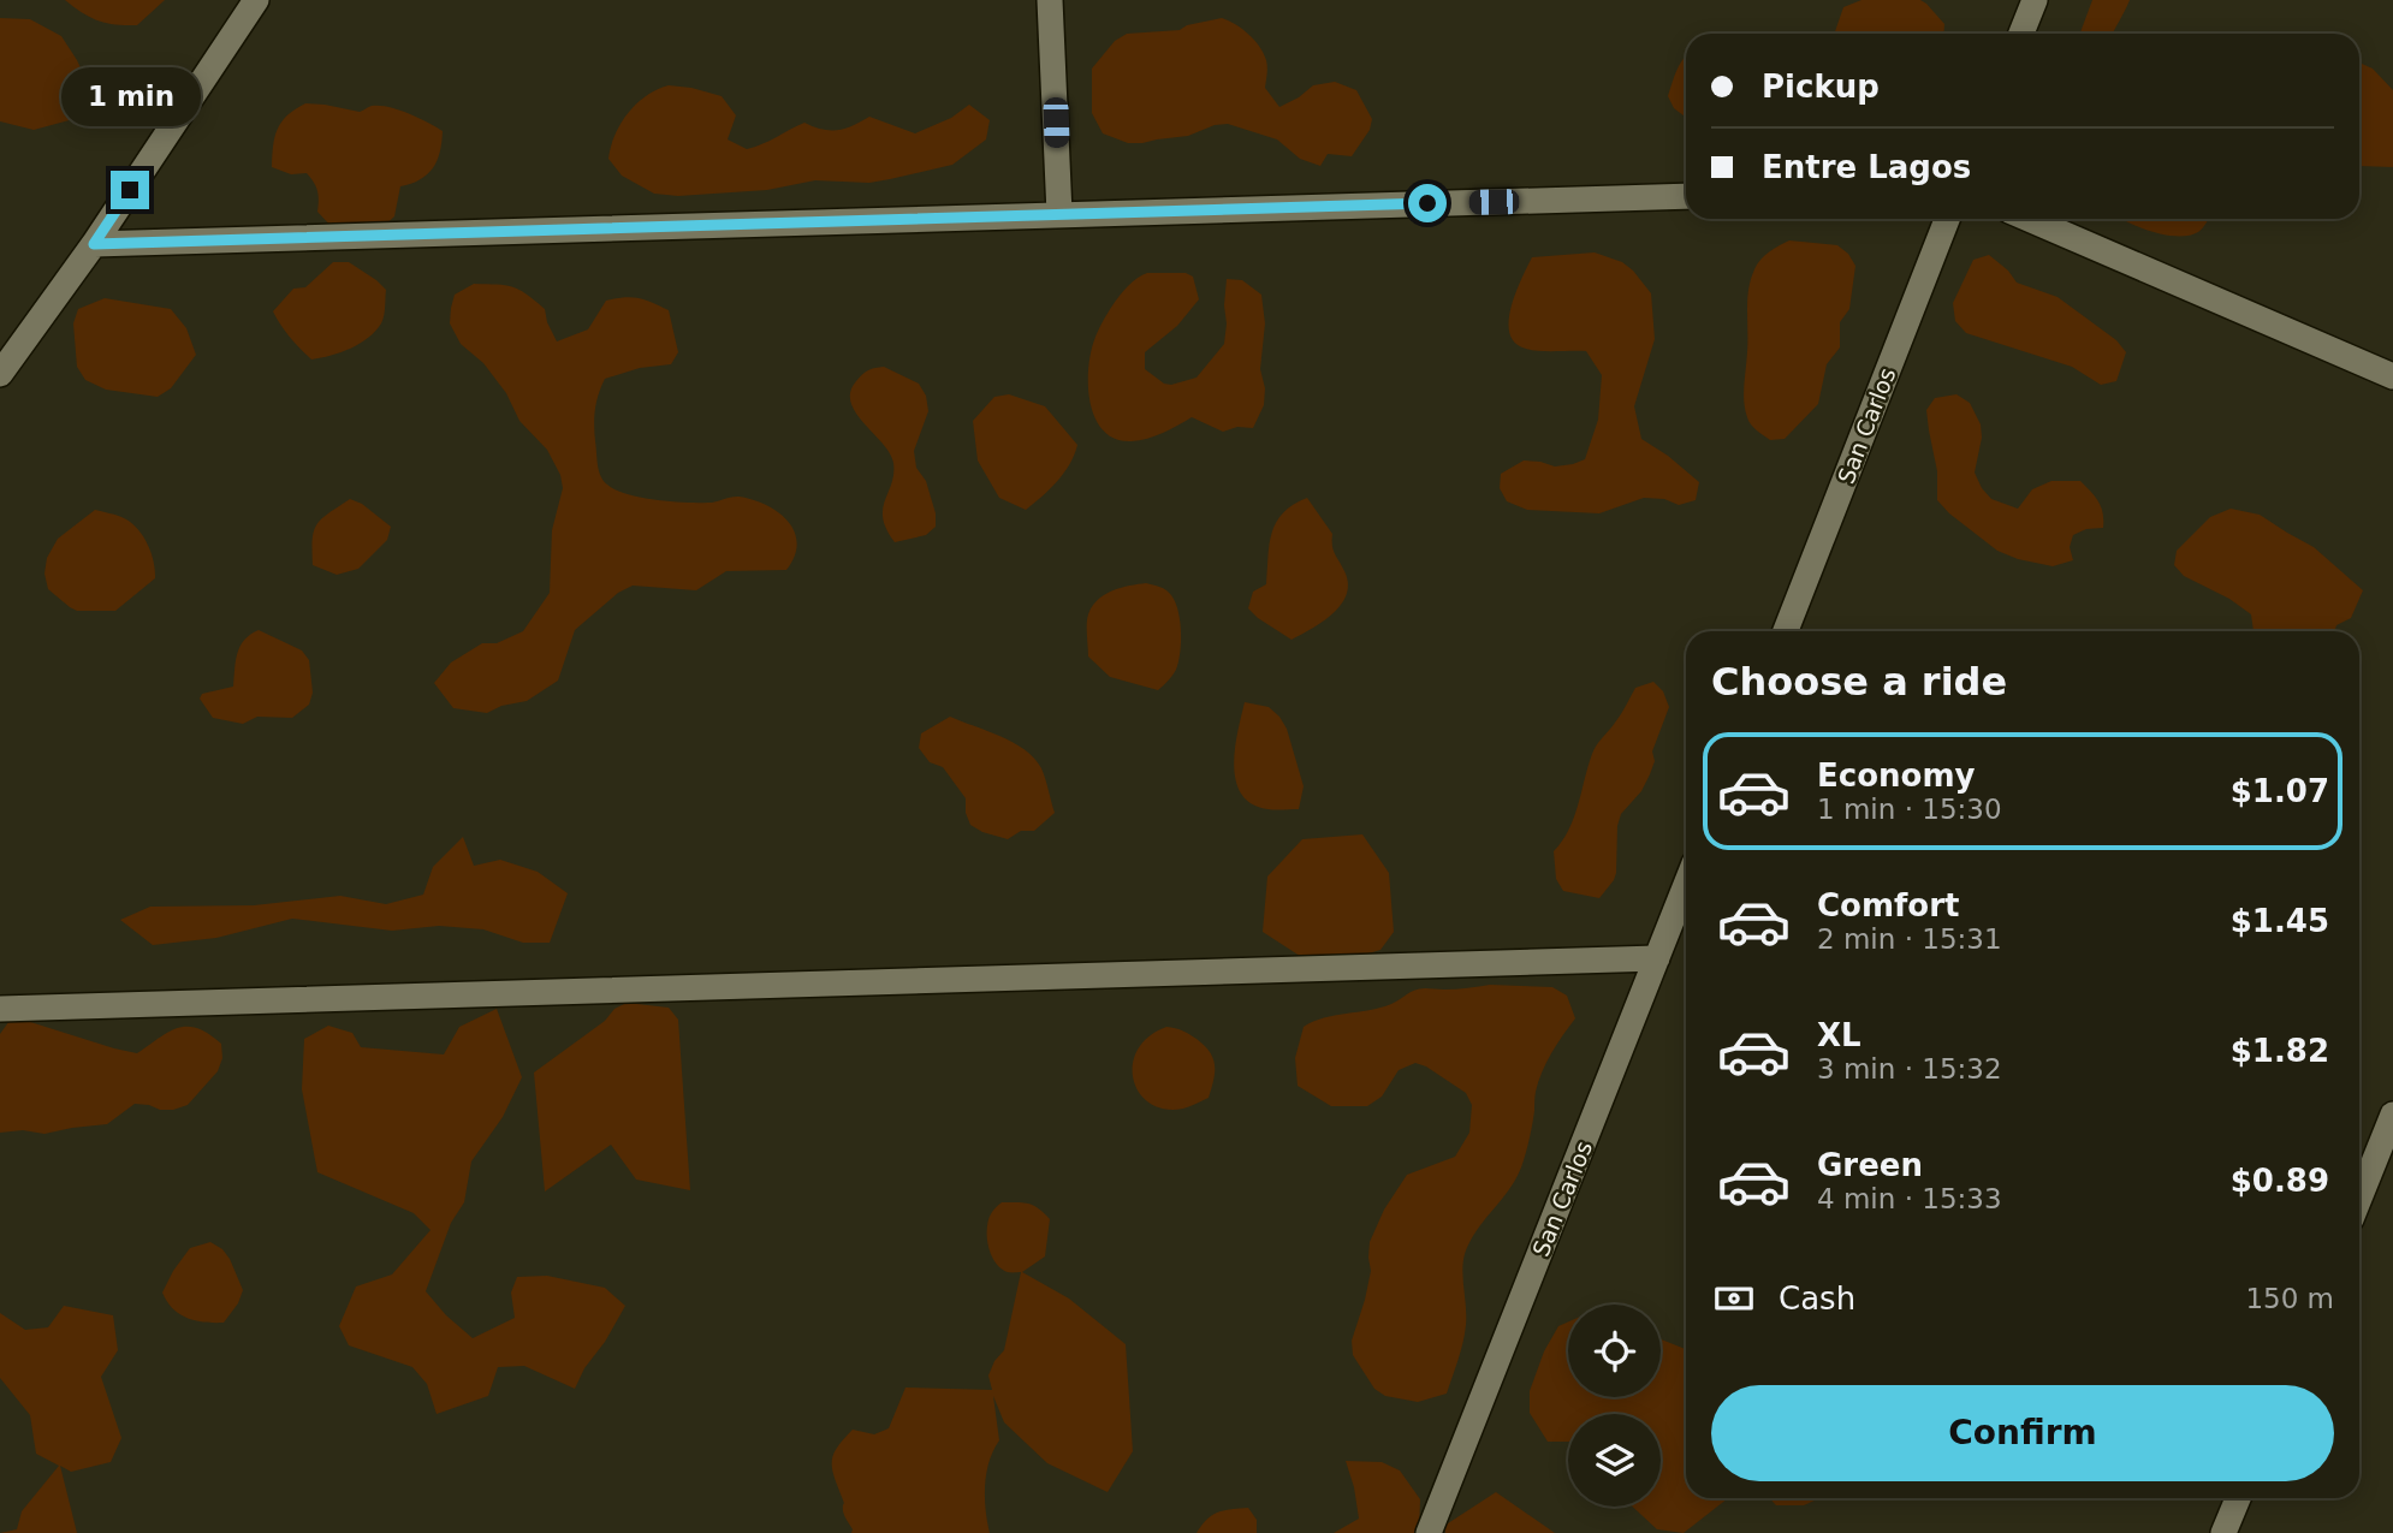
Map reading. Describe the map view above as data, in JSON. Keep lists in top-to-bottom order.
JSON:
{
  "streets": {
    "street": ["San Carlos"]
  },
  "page": {
    "banner": ["Pickup", "Entre Lagos"],
    "bubble": "1 min",
    "heading": "Choose a ride",
    "list": [
      {
        "name": "Economy",
        "note": "1 min · 15:30",
        "value": "$1.07"
      },
      {
        "name": "Comfort",
        "note": "2 min · 15:31",
        "value": "$1.45"
      },
      {
        "name": "XL",
        "note": "3 min · 15:32",
        "value": "$1.82"
      },
      {
        "name": "Green",
        "note": "4 min · 15:33",
        "value": "$0.89"
      }
    ],
    "pay": ["Cash", "150 m"],
    "buttons": "Confirm"
  }
}
